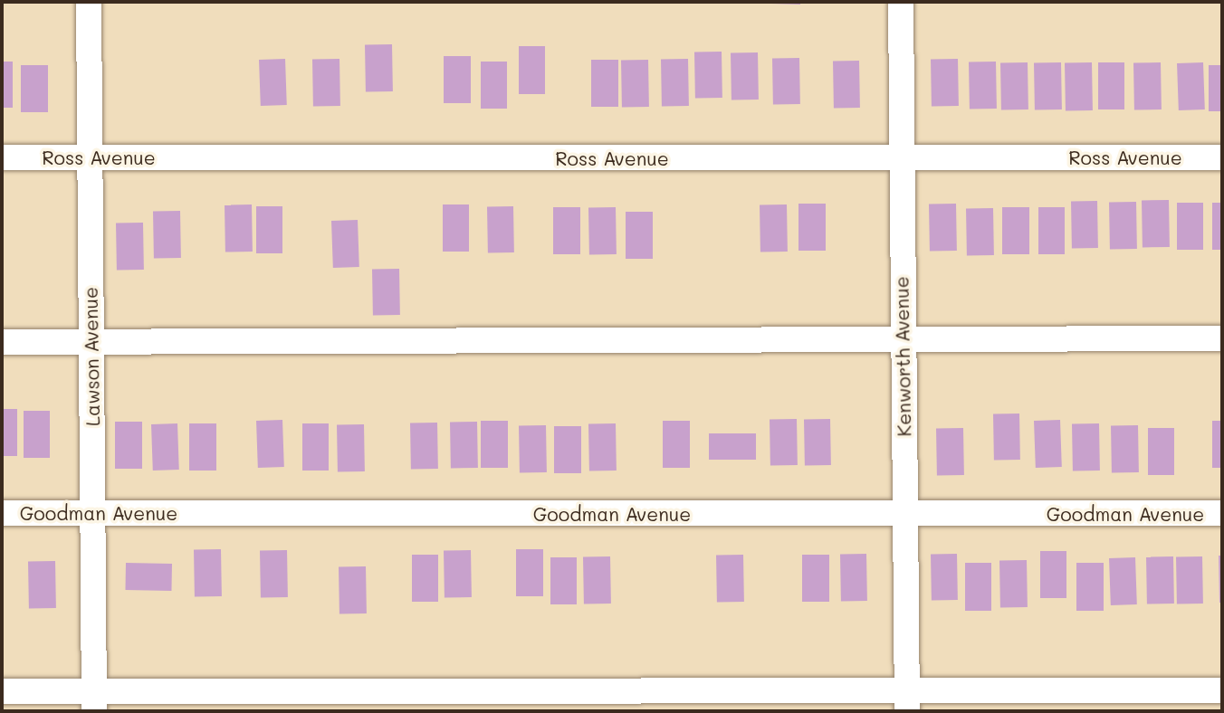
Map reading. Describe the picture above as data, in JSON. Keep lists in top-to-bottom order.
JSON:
{
  "streets": {
    "street": [
      "Ross Avenue",
      "Lawson Avenue",
      "Kenworth Avenue",
      "Goodman Avenue"
    ]
  },
  "crossings": [
    ["Ross Avenue", "Lawson Avenue"],
    ["Ross Avenue", "Kenworth Avenue"],
    ["Lawson Avenue", "Goodman Avenue"],
    ["Kenworth Avenue", "Goodman Avenue"]
  ]
}
